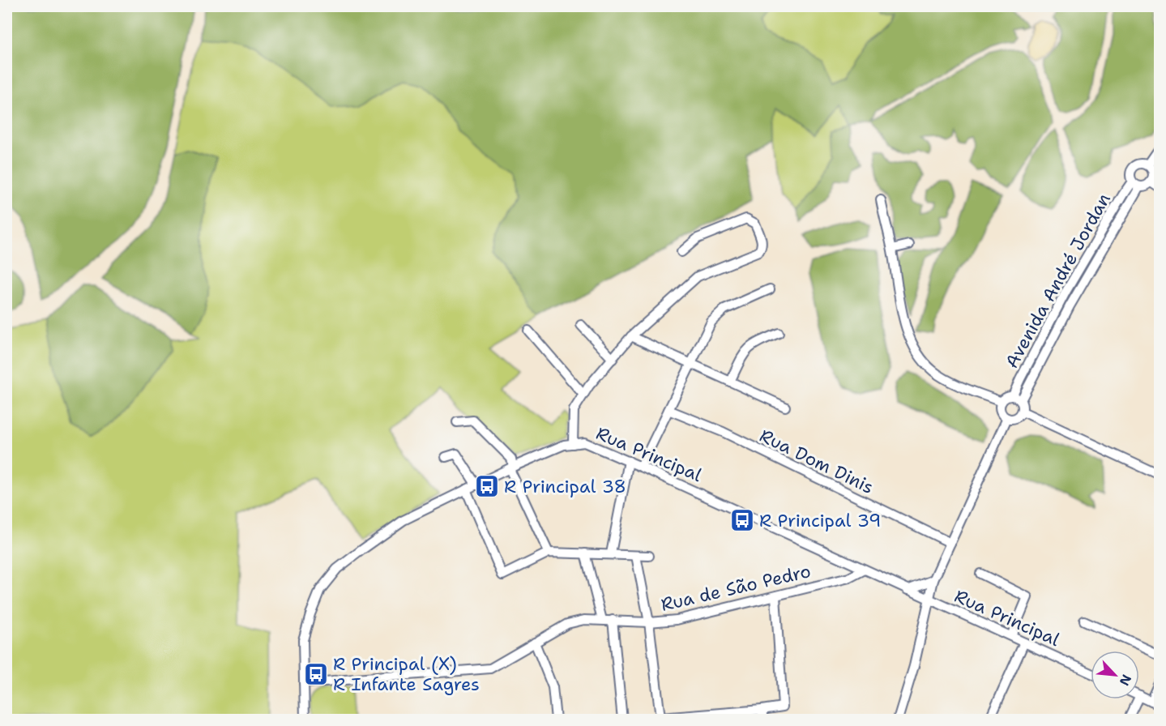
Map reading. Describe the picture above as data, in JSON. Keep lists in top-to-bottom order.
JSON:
{
  "streets": {
    "street": [
      "Avenida André Jordan",
      "Rua Principal",
      "Rua Dom Dinis",
      "Rua de São Pedro"
    ]
  },
  "crossings": [
    ["Rua Principal", "Rua de São Pedro"]
  ],
  "places": {
    "bus stop": ["R Principal 38", "R Principal 39", "R Principal (X) R Infante Sagres"]
  },
  "north": "bottom right"
}
